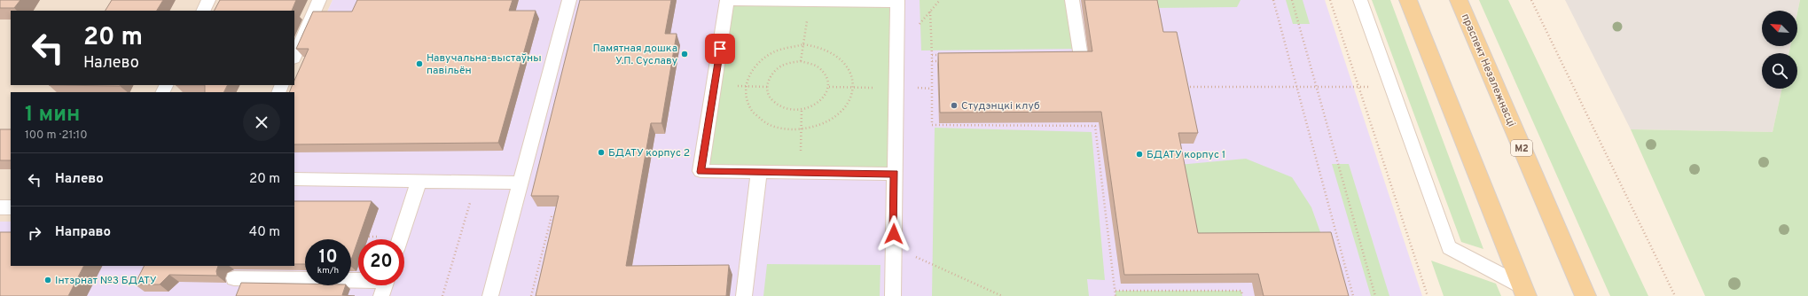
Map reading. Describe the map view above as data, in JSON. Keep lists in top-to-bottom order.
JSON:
{
  "streets": {
    "main road": ["праспект Незалежнасці", "М2"]
  },
  "places": [
    "Памятная дошка У.П. Суславу",
    "Навучальна-выстаўны павільён",
    "Студэнцкі клуб",
    "БДАТУ корпус 2",
    "БДАТУ корпус 1",
    "Інтэрнат №3 БДАТУ"
  ],
  "north": "top left",
  "page": {
    "turn": ["20 m", "Налево"],
    "heading": ["1 мин", "100 m · 21:10"],
    "list": [
      {
        "name": "Налево",
        "value": "20 m"
      },
      {
        "name": "Направо",
        "value": "40 m"
      }
    ],
    "speed": "10 km/h",
    "limit": "20"
  }
}
